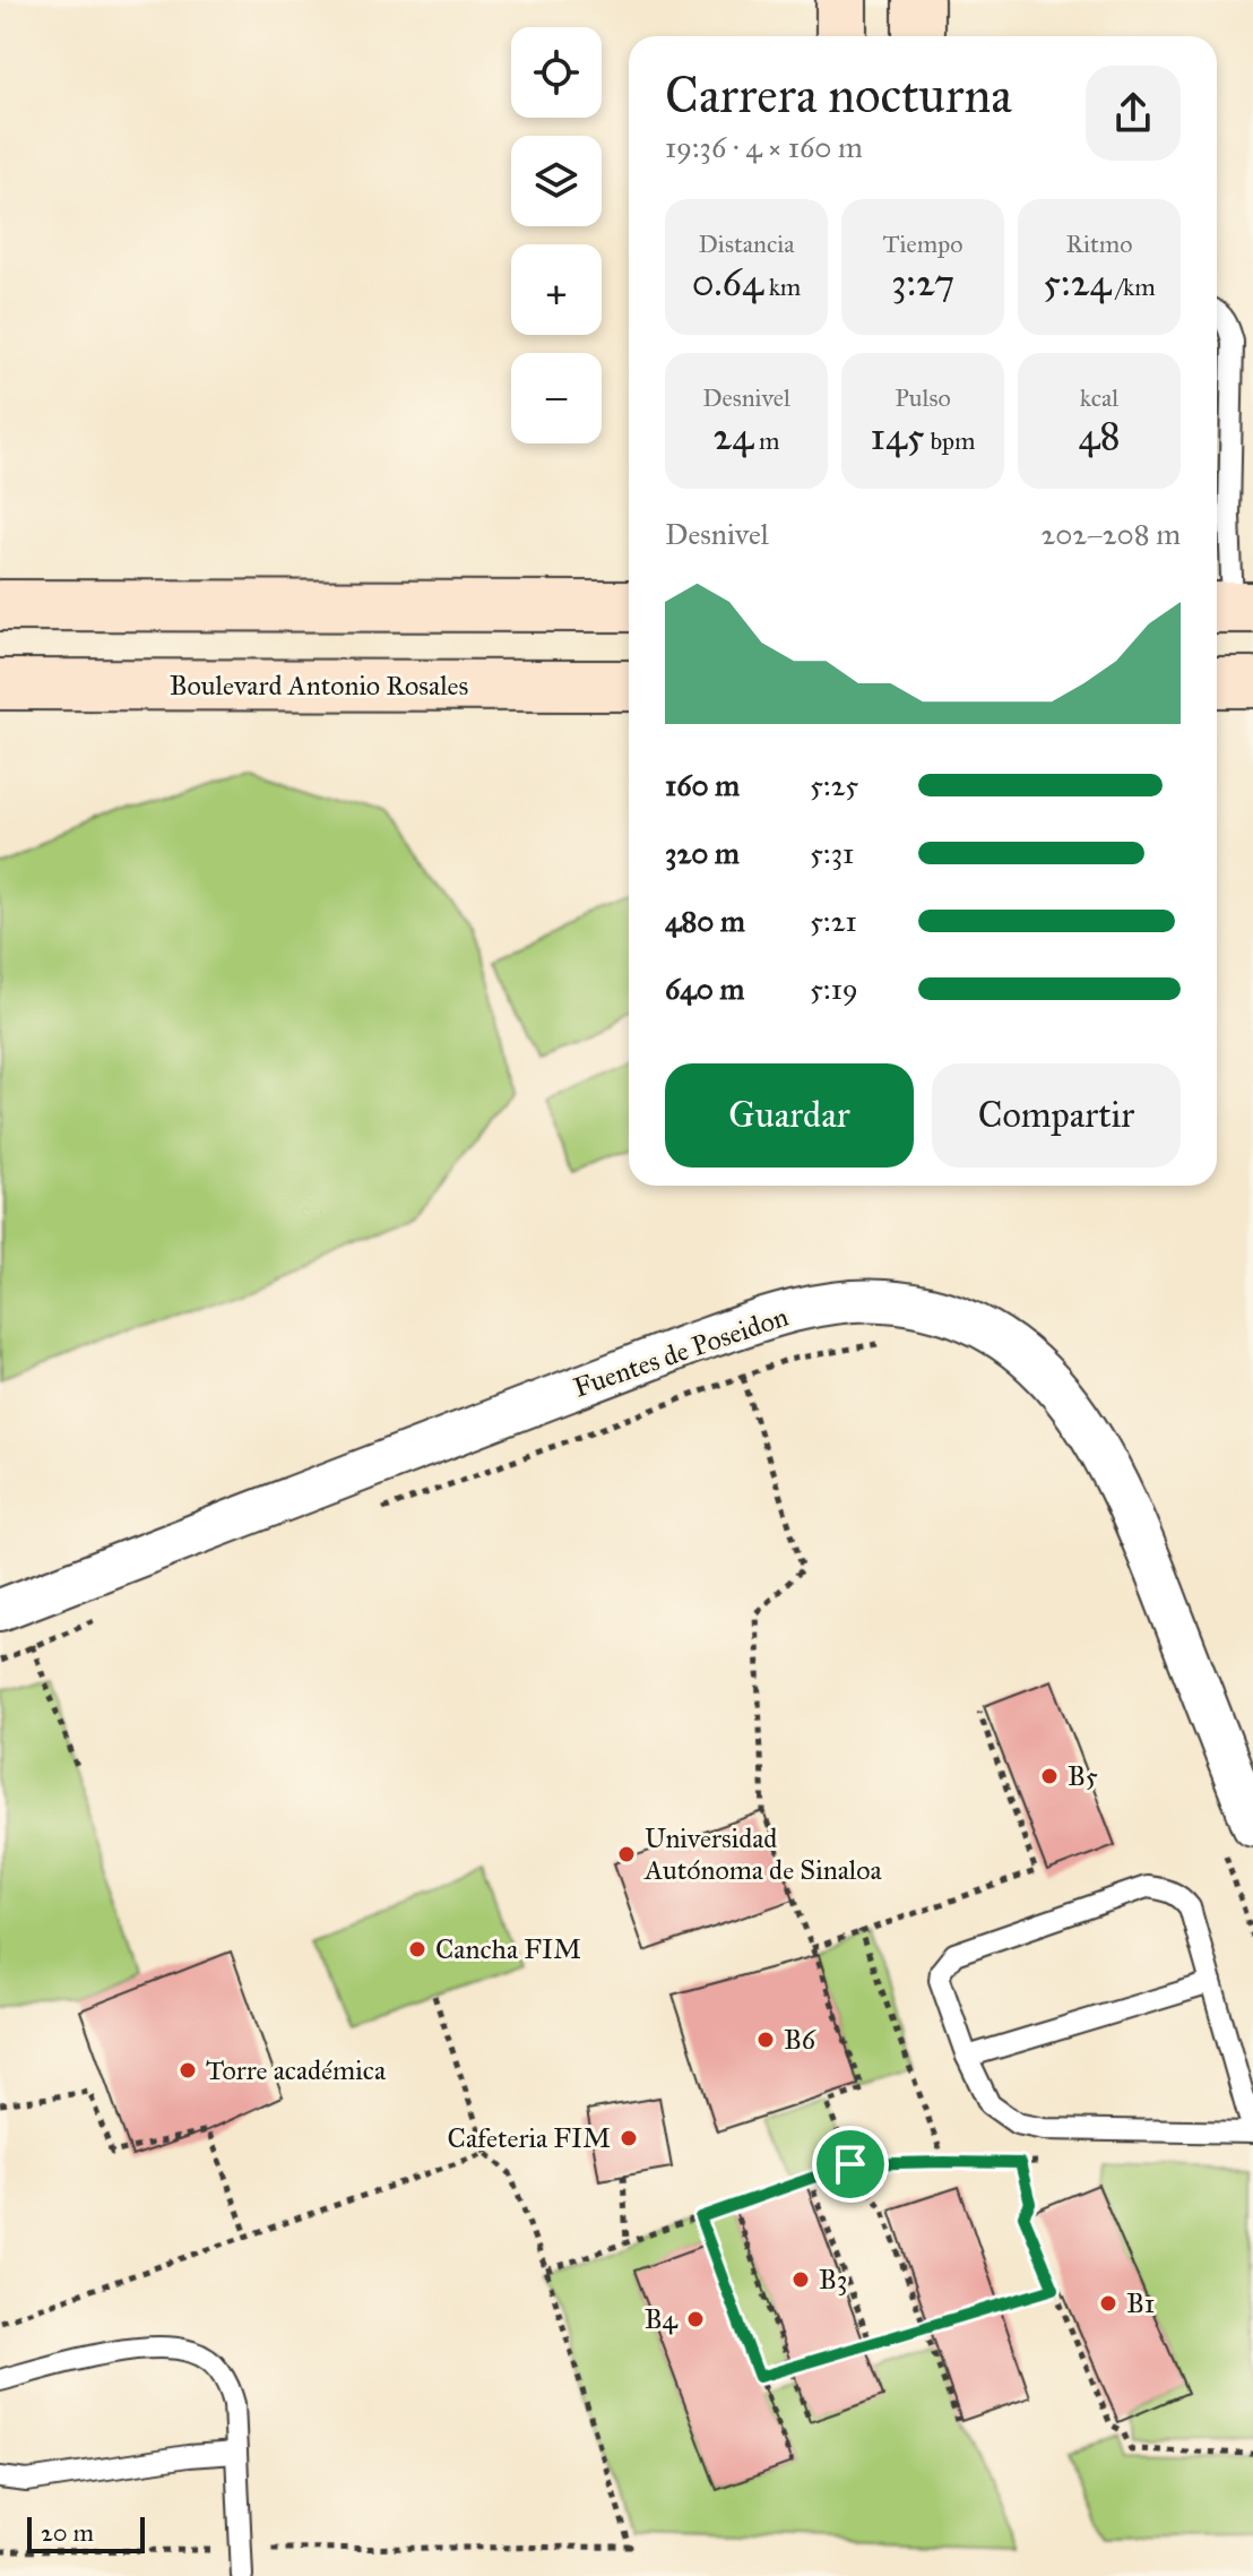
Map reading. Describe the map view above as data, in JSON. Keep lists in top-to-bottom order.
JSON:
{
  "streets": {
    "main road": ["Boulevard Antonio Rosales"],
    "street": ["Fuentes de Poseidon"]
  },
  "places": [
    "B5",
    "Universidad Autónoma de Sinaloa",
    "Cancha FIM",
    "B6",
    "Torre académica",
    "Cafeteria FIM",
    "B3",
    "B1",
    "B4"
  ],
  "scale_bar": "20 m",
  "page": {
    "map_buttons": ["+", "−"],
    "heading": ["Carrera nocturna", "19:36 · 4 × 160 m"],
    "stats": [
      ["Distancia", "0.64 km"],
      ["Tiempo", "3:27"],
      ["Ritmo", "5:24 /km"],
      ["Desnivel", "24 m"],
      ["Pulso", "145 bpm"],
      ["kcal", "48"]
    ],
    "chart": ["Desnivel", "202–208 m"],
    "list": [
      {
        "name": "160 m",
        "note": "5:25"
      },
      {
        "name": "320 m",
        "note": "5:31"
      },
      {
        "name": "480 m",
        "note": "5:21"
      },
      {
        "name": "640 m",
        "note": "5:19"
      }
    ],
    "buttons": ["Guardar", "Compartir"],
    "scale": "20 m"
  }
}
